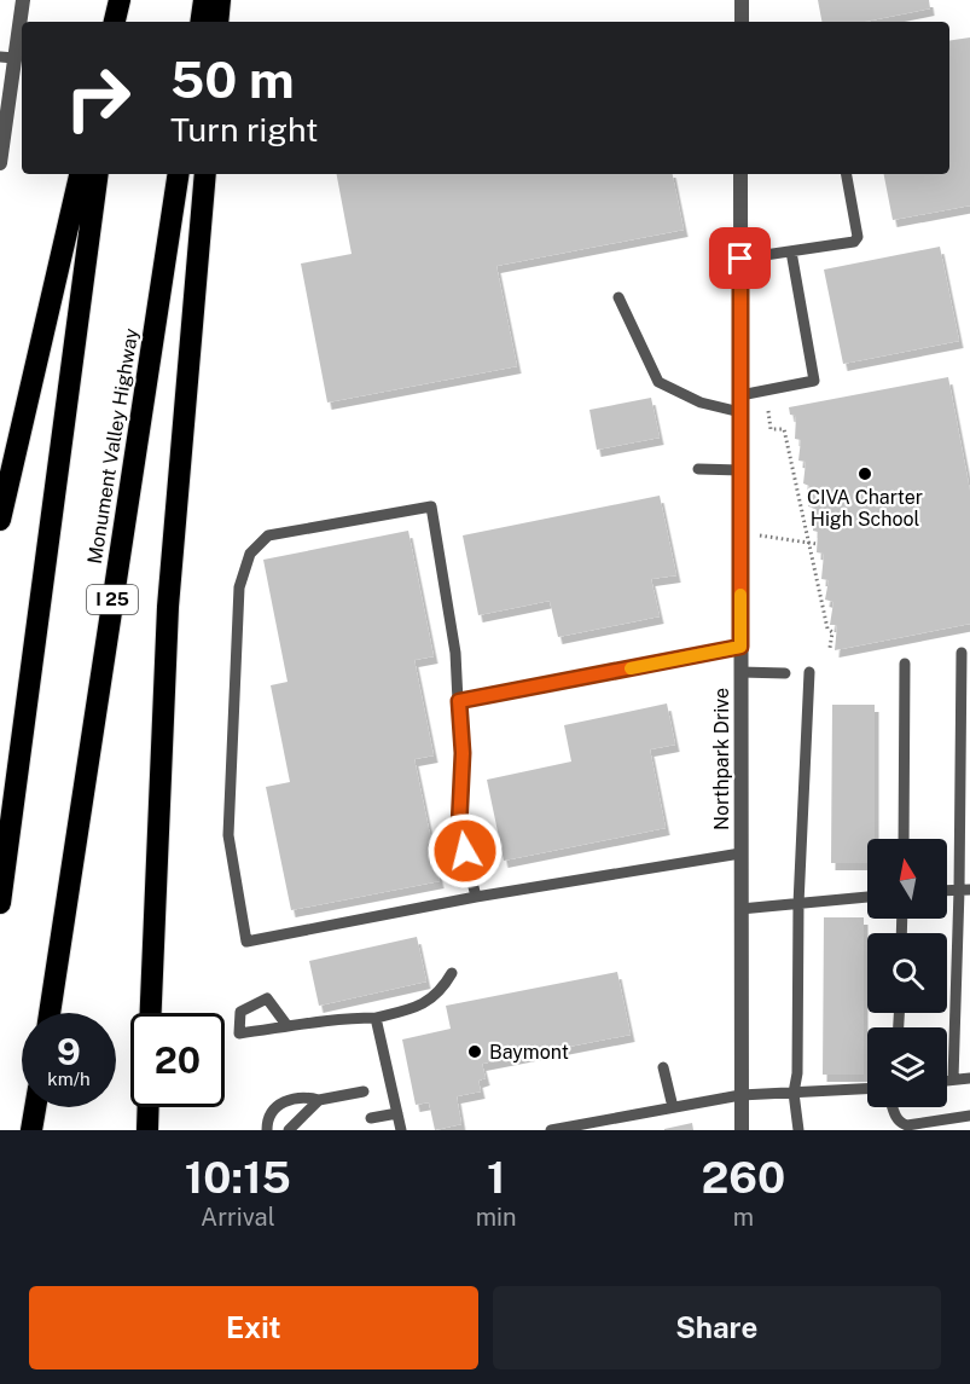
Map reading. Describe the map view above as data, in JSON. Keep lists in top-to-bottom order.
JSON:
{
  "streets": {
    "highway": ["Monument Valley Highway", "I 25"],
    "street": ["Northpark Drive"]
  },
  "places": ["CIVA Charter High School", "Baymont"],
  "north": "top",
  "page": {
    "turn": ["50 m", "Turn right"],
    "speed": "9 km/h",
    "limit": "20",
    "eta": [
      "10:15",
      "Arrival",
      "1",
      "min",
      "260",
      "m"
    ],
    "buttons": ["Exit", "Share"]
  }
}
